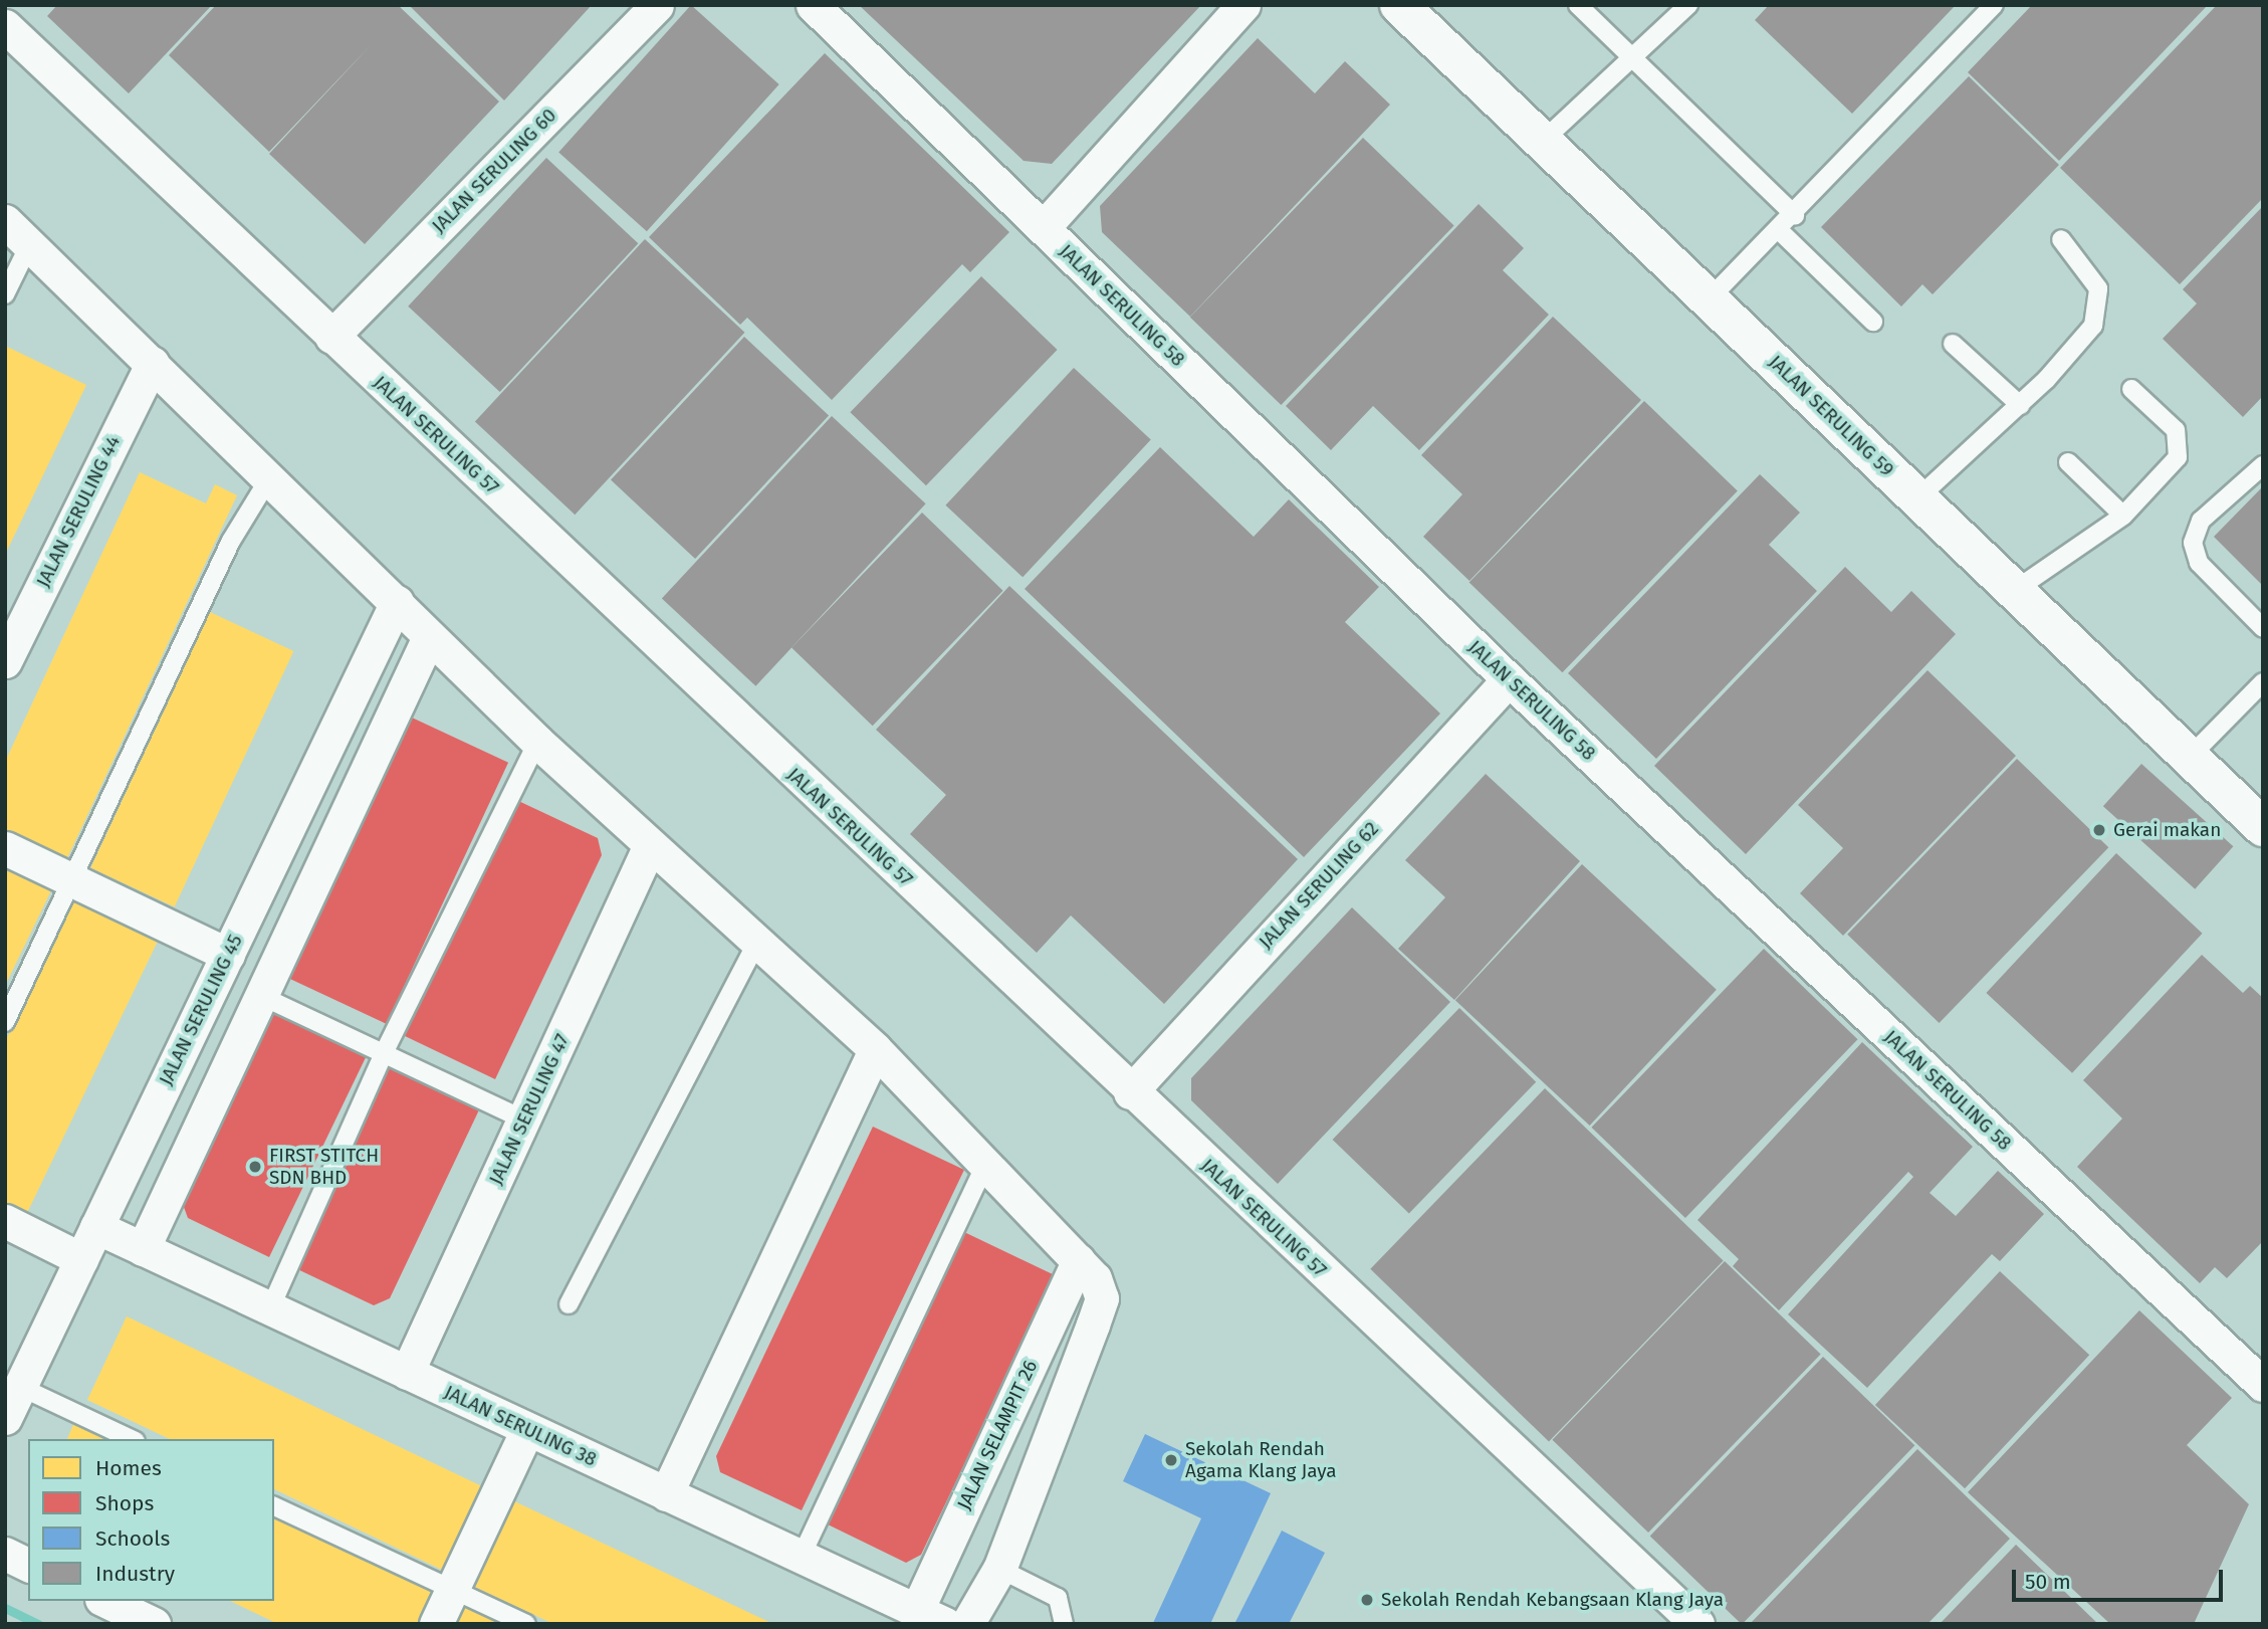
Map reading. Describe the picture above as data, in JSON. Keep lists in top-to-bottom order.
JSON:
{
  "streets": {
    "main road": ["JALAN SERULING 59"],
    "street": [
      "JALAN SERULING 60",
      "JALAN SERULING 58",
      "JALAN SERULING 57",
      "JALAN SERULING 44",
      "JALAN SERULING 62",
      "JALAN SERULING 45",
      "JALAN SERULING 47",
      "JALAN SERULING 38",
      "JALAN SELAMPIT 26"
    ]
  },
  "crossings": [
    ["JALAN SERULING 60", "JALAN SERULING 57"],
    ["JALAN SERULING 58", "JALAN SERULING 62"],
    ["JALAN SERULING 57", "JALAN SERULING 62"],
    ["JALAN SERULING 45", "JALAN SERULING 38"],
    ["JALAN SERULING 47", "JALAN SERULING 38"],
    ["JALAN SERULING 38", "JALAN SELAMPIT 26"]
  ],
  "places": [
    "Gerai makan",
    "FIRST STITCH SDN BHD",
    "Sekolah Rendah Agama Klang Jaya",
    "Sekolah Rendah Kebangsaan Klang Jaya"
  ],
  "legend": [
    "Homes",
    "Shops",
    "Schools",
    "Industry"
  ],
  "scale_bar": "50 m"
}
